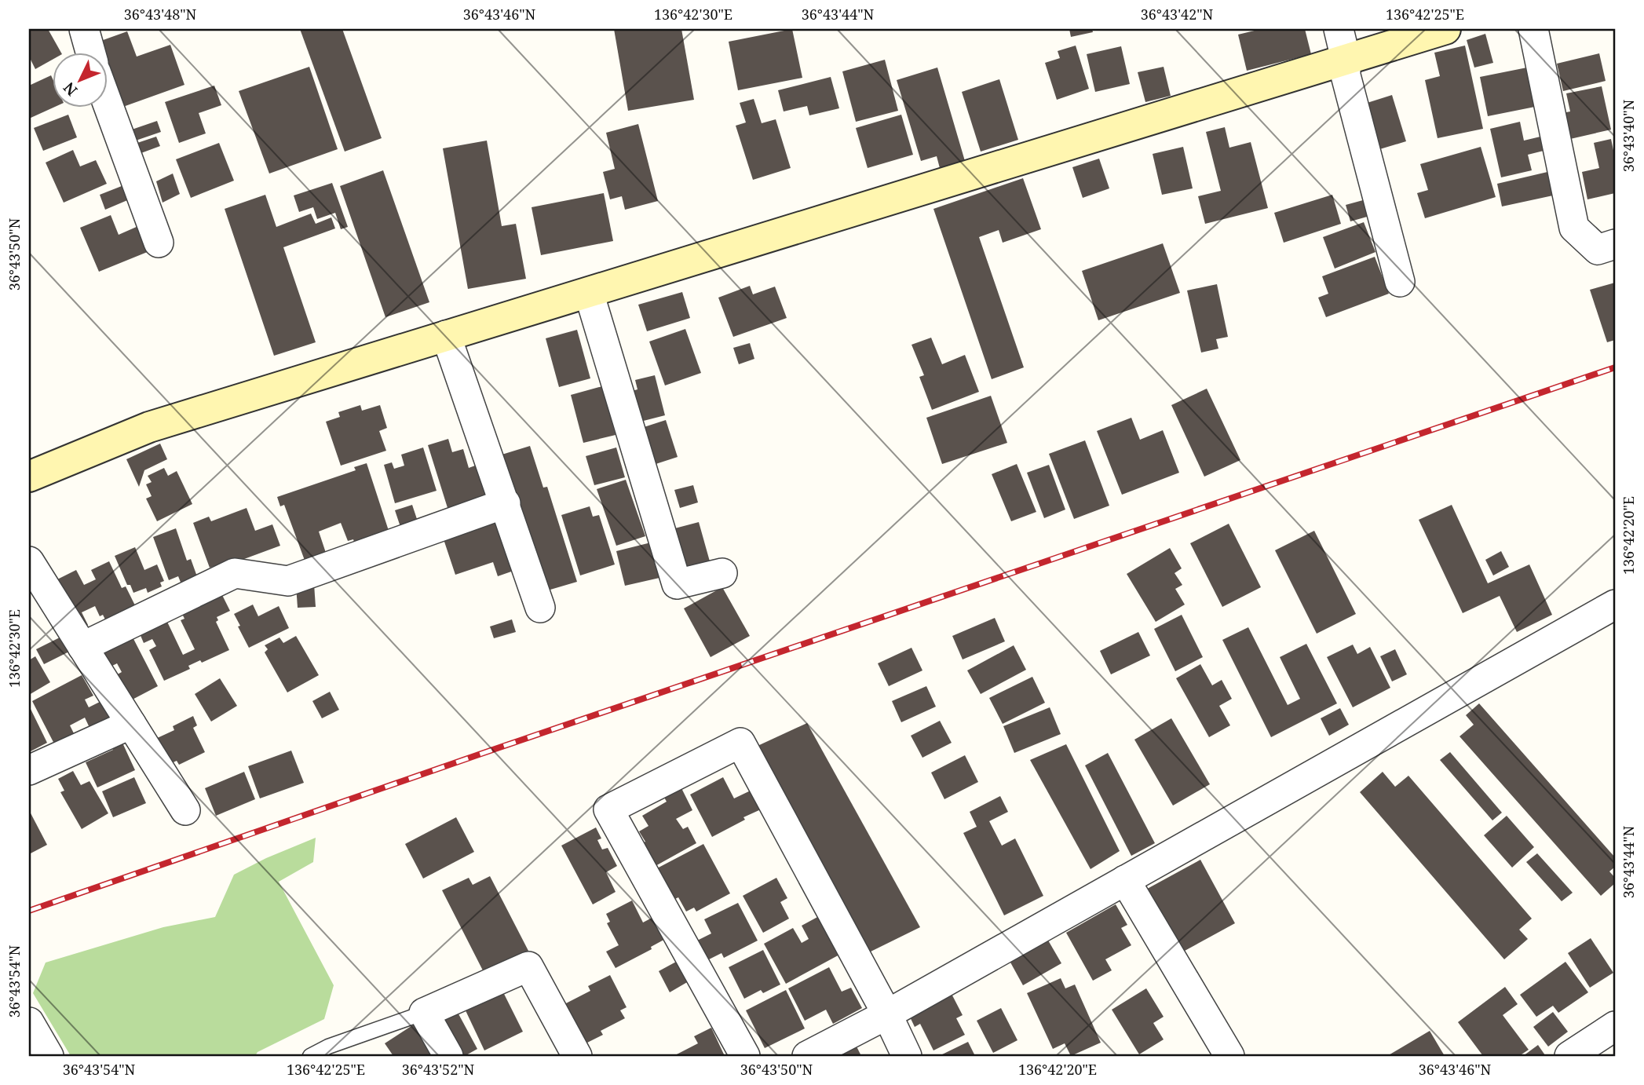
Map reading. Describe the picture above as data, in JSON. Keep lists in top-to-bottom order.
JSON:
{
  "north": "bottom left",
  "coordinates": [
    "36°43'48\"N",
    "36°43'46\"N",
    "136°42'30\"E",
    "36°43'44\"N",
    "36°43'42\"N",
    "136°42'25\"E",
    "36°43'40\"N",
    "36°43'50\"N",
    "136°42'20\"E",
    "36°43'54\"N",
    "36°43'52\"N"
  ]
}
